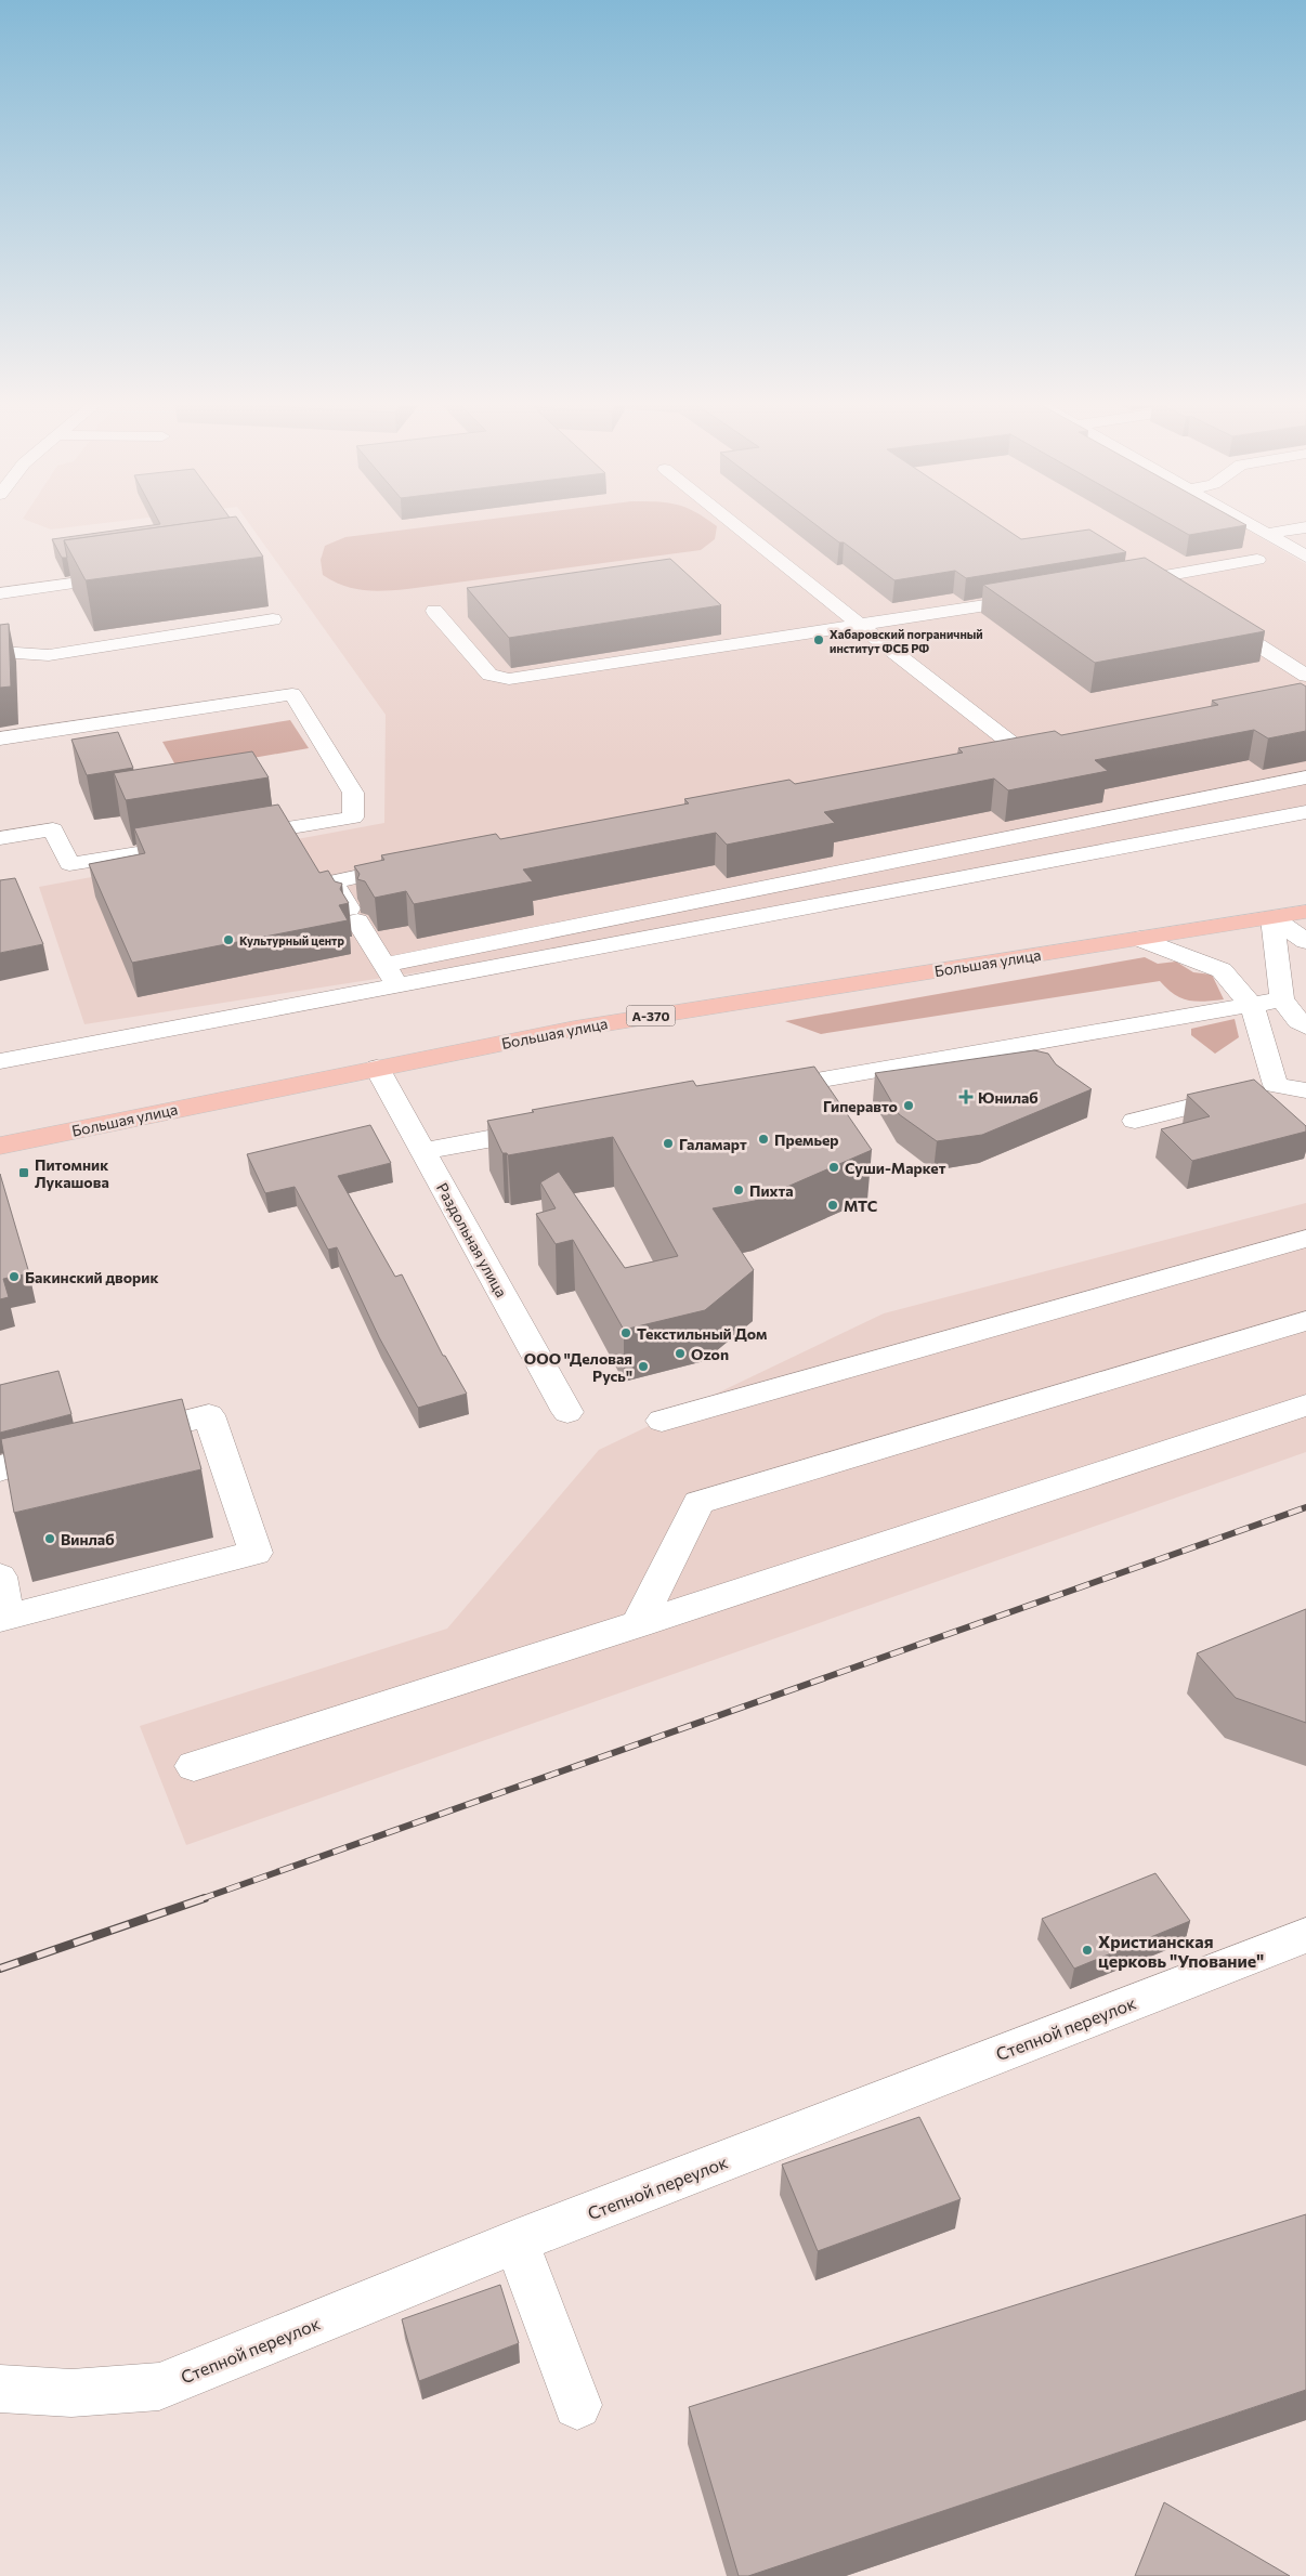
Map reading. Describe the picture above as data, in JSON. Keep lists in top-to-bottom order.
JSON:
{
  "streets": {
    "highway": ["Большая улица", "А-370"],
    "street": ["Раздольная улица", "Степной переулок"]
  },
  "crossings": [
    ["Большая улица", "Раздольная улица"]
  ],
  "places": {
    "other": [
      "Хабаровский пограничный институт ФСБ РФ",
      "Культурный центр",
      "Гиперавто",
      "Премьер",
      "Галамарт",
      "Суши-Маркет",
      "Пихта",
      "МТС",
      "Бакинский дворик",
      "Текстильный Дом",
      "Ozon",
      "ООО \"Деловая Русь\"",
      "Винлаб",
      "Христианская церковь \"Упование\""
    ],
    "health": ["Юнилаб"],
    "transit": ["Питомник Лукашова"]
  }
}
